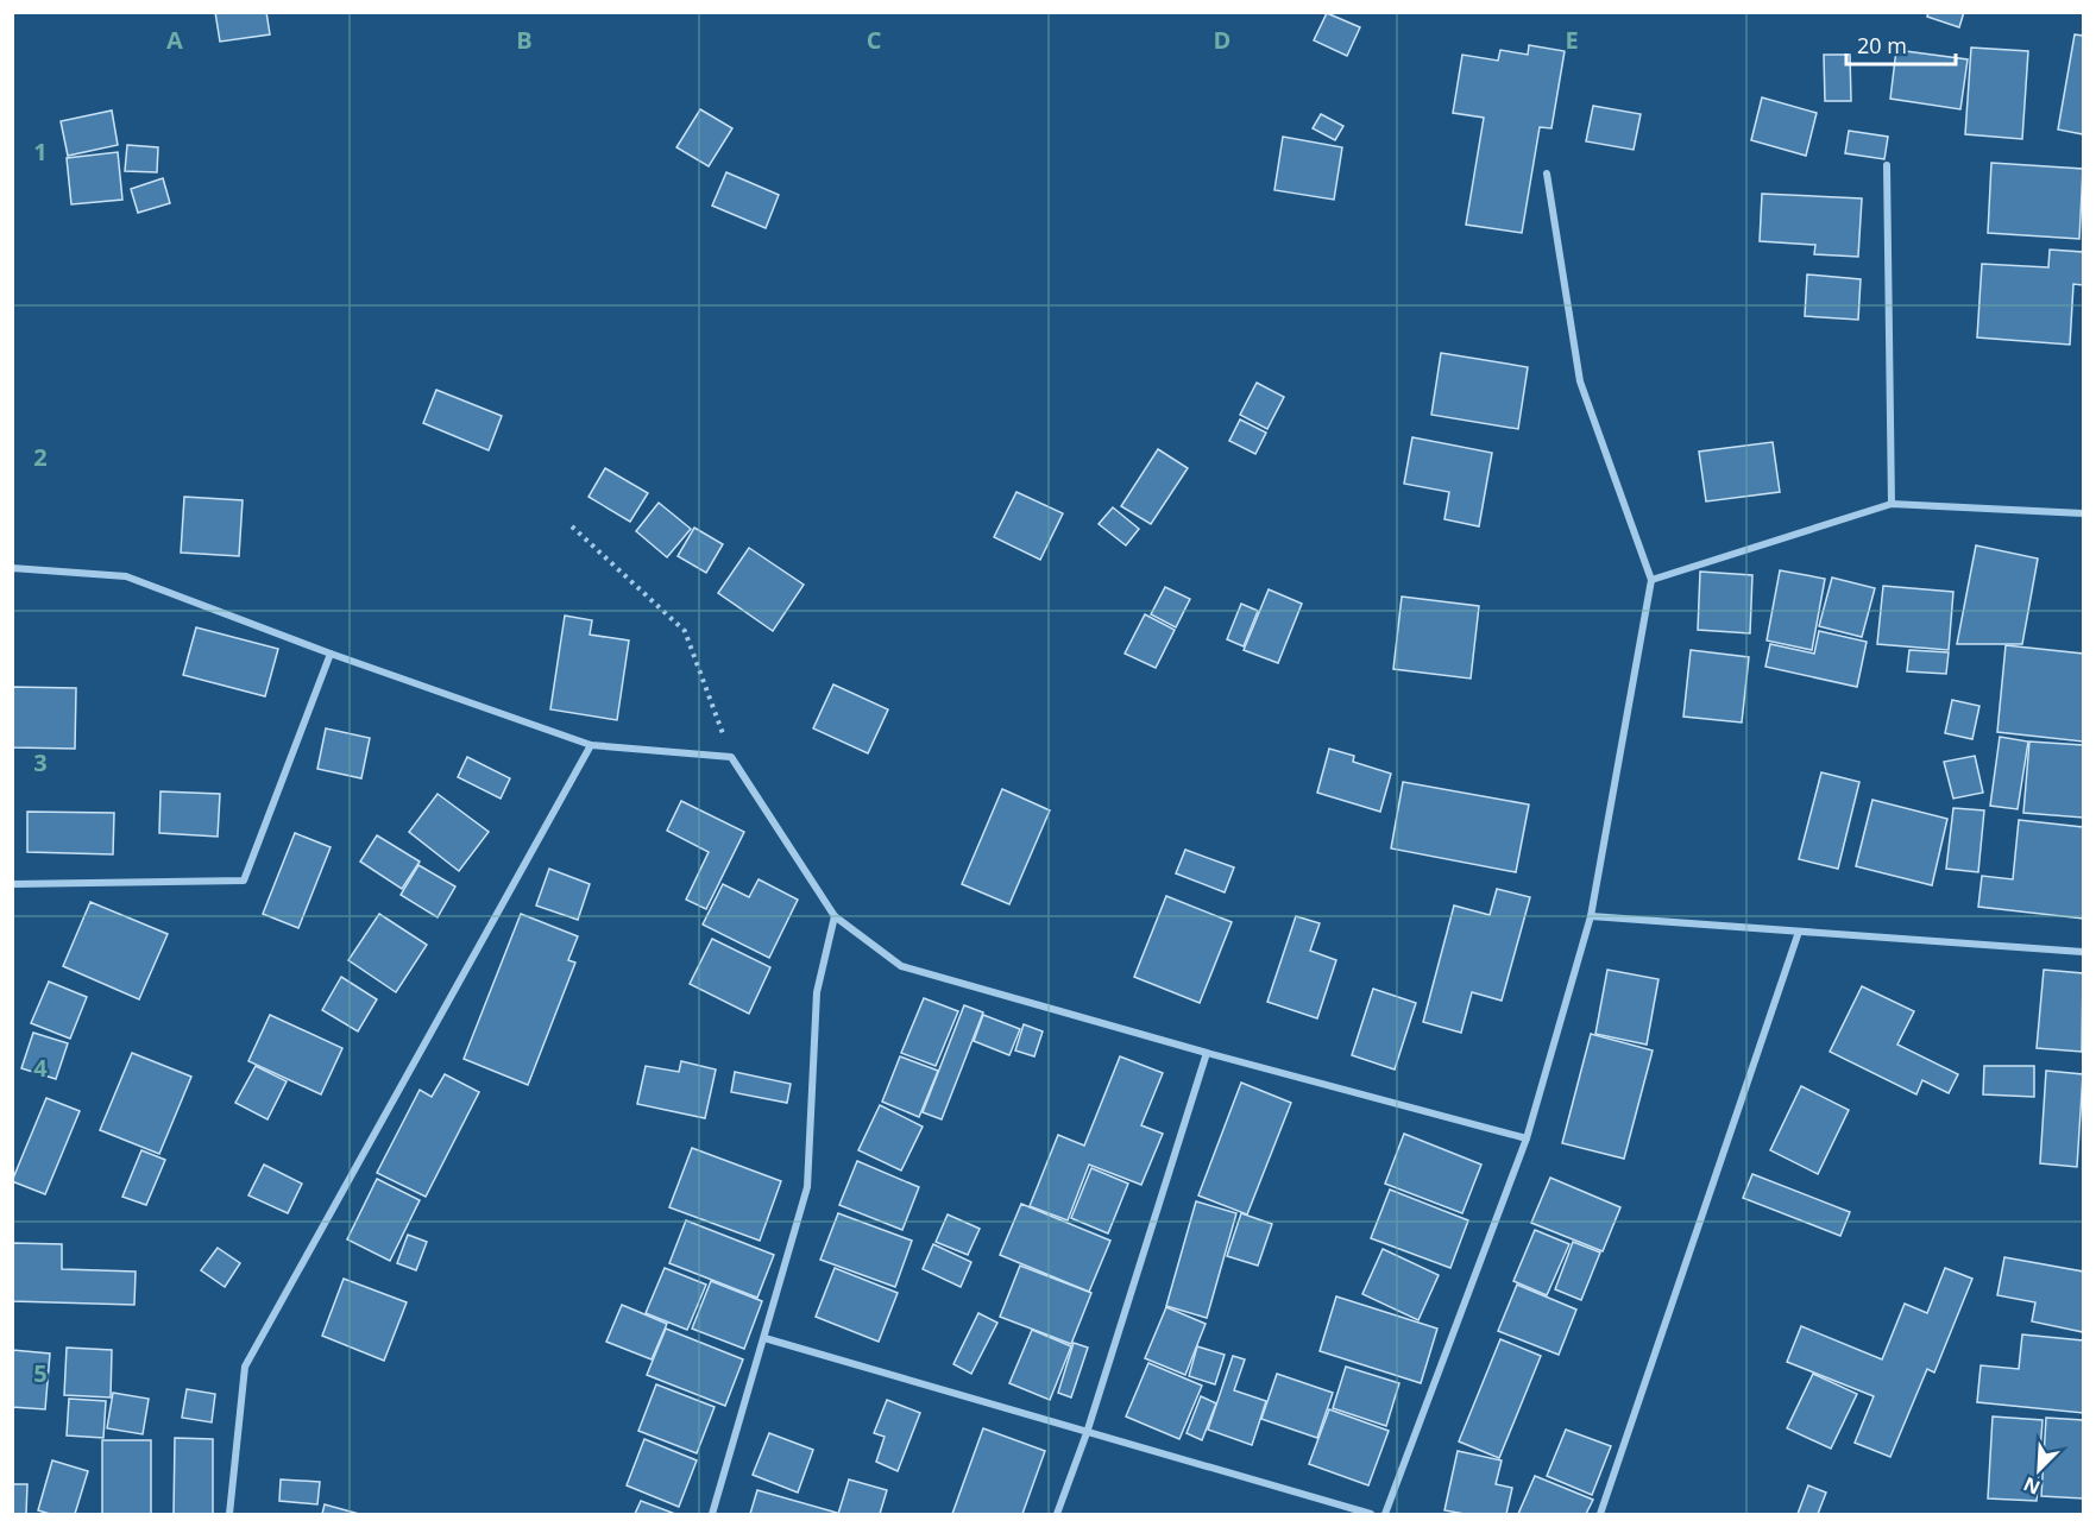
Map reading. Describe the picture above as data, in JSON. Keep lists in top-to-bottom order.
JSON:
{
  "scale_bar": "20 m",
  "north": "bottom left",
  "grid": {
    "columns": [
      "A",
      "B",
      "C",
      "D",
      "E"
    ],
    "rows": [
      "1",
      "2",
      "3",
      "4",
      "5"
    ]
  }
}
